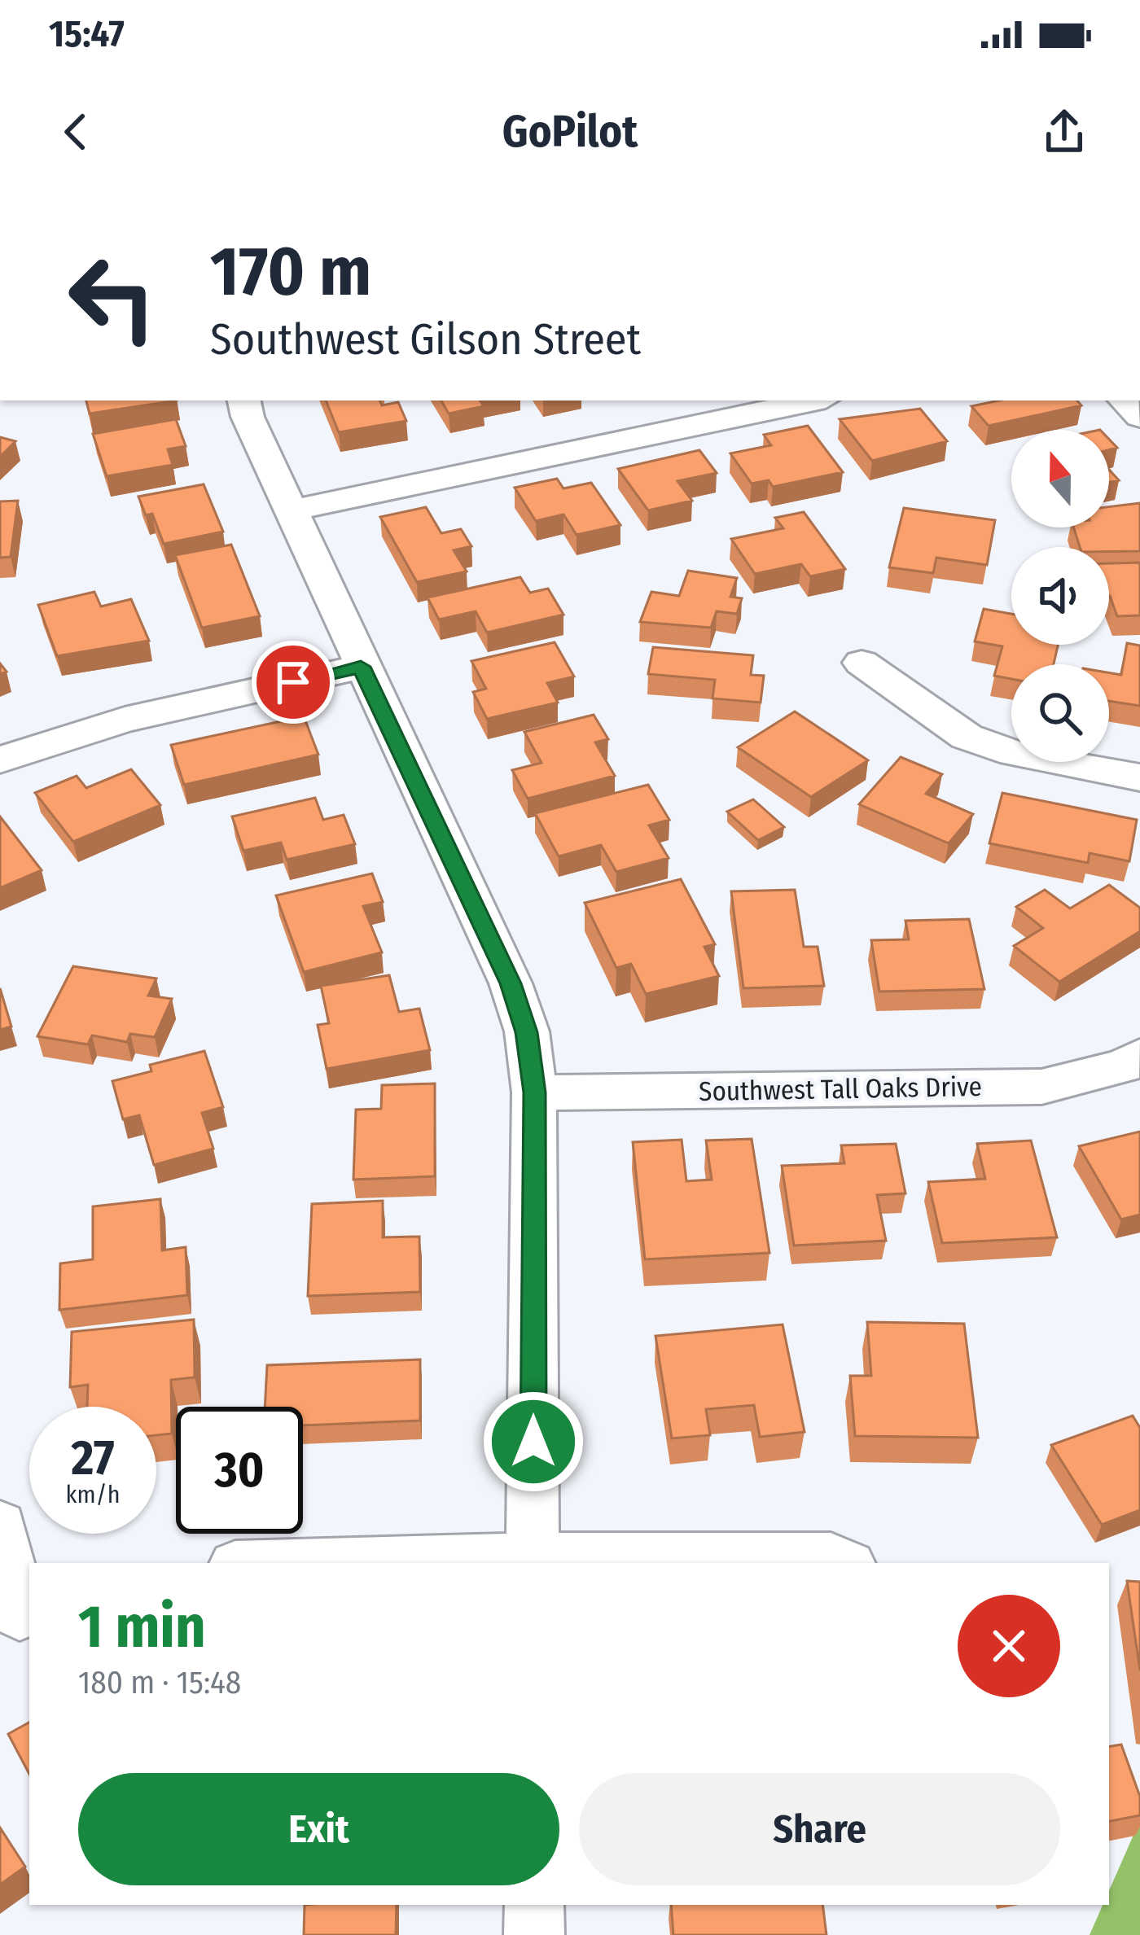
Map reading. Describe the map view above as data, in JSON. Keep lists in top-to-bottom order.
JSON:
{
  "streets": {
    "street": ["Southwest Tall Oaks Drive"]
  },
  "north": "top",
  "page": {
    "status": "15:47",
    "header": "GoPilot",
    "turn": ["170 m", "Southwest Gilson Street"],
    "speed": "27 km/h",
    "limit": "30",
    "heading": ["1 min", "180 m · 15:48"],
    "buttons": ["Exit", "Share"]
  }
}
